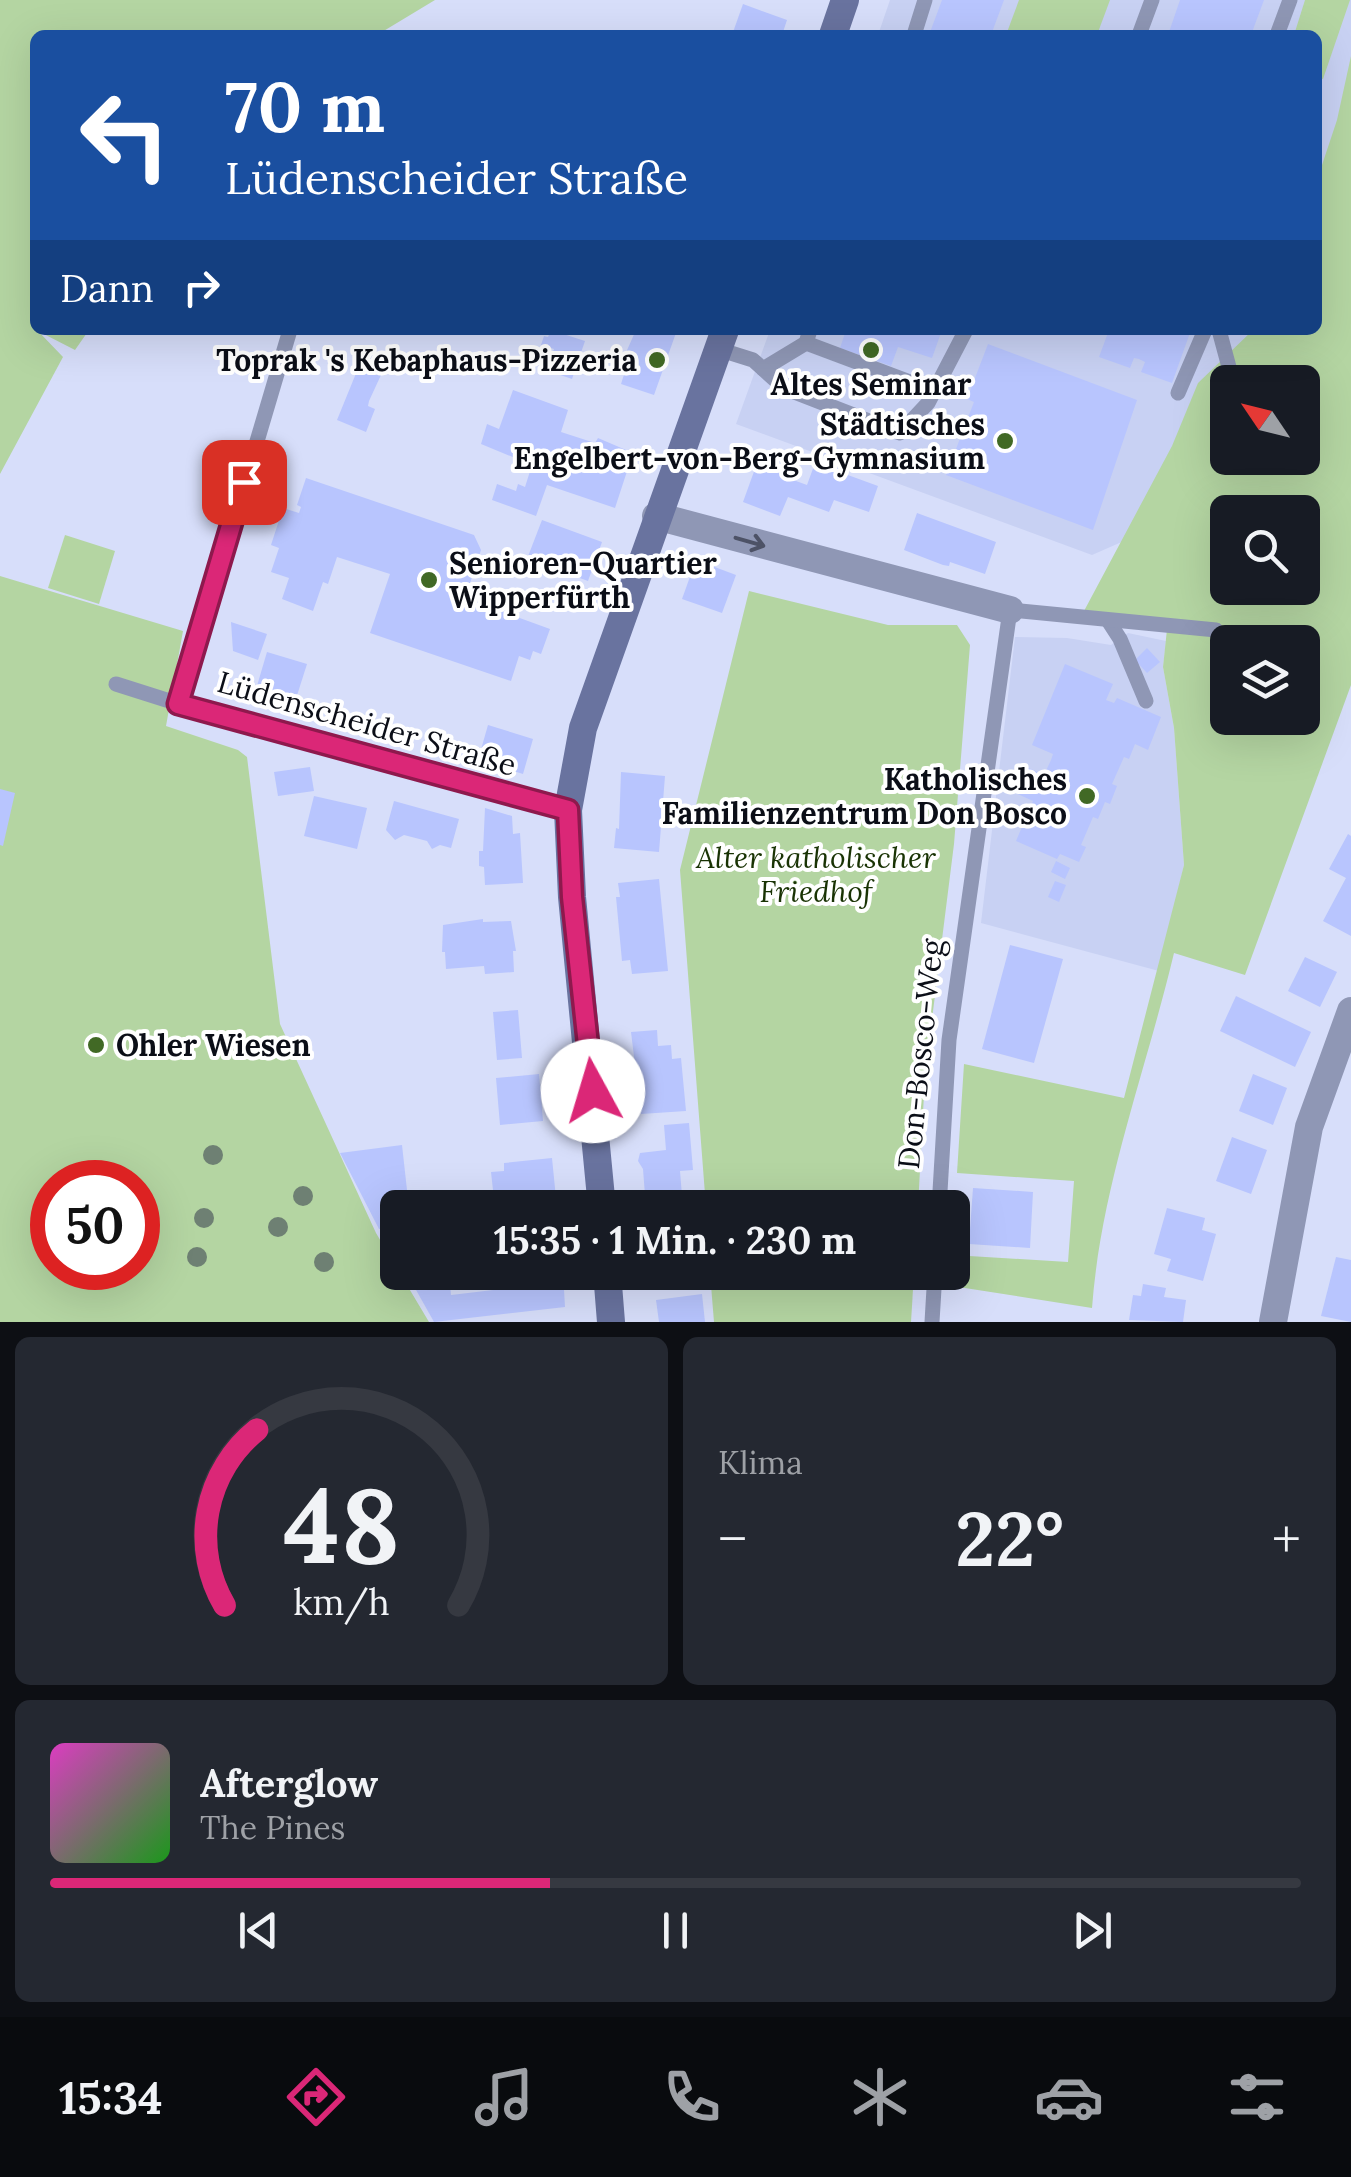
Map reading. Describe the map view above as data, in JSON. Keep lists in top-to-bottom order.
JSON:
{
  "streets": {
    "lane": ["Lüdenscheider Straße", "Don-Bosco-Weg"]
  },
  "parks": ["Alter katholischer Friedhof"],
  "places": [
    "Altes Seminar",
    "Toprak 's Kebaphaus-Pizzeria",
    "Städtisches Engelbert-von-Berg-Gymnasium",
    "Senioren-Quartier Wipperfürth",
    "Katholisches Familienzentrum Don Bosco",
    "Ohler Wiesen"
  ],
  "north": "top left",
  "page": {
    "turn": ["70 m", "Lüdenscheider Straße"],
    "then": "Dann",
    "limit": "50",
    "trip": "15:35 · 1 Min. · 230 m",
    "tile": "Klima",
    "heat": ["−", "22°", "+"],
    "song": ["Afterglow", "The Pines"],
    "tabs": "15:34",
    "gauge": ["48", "km/h"]
  }
}
